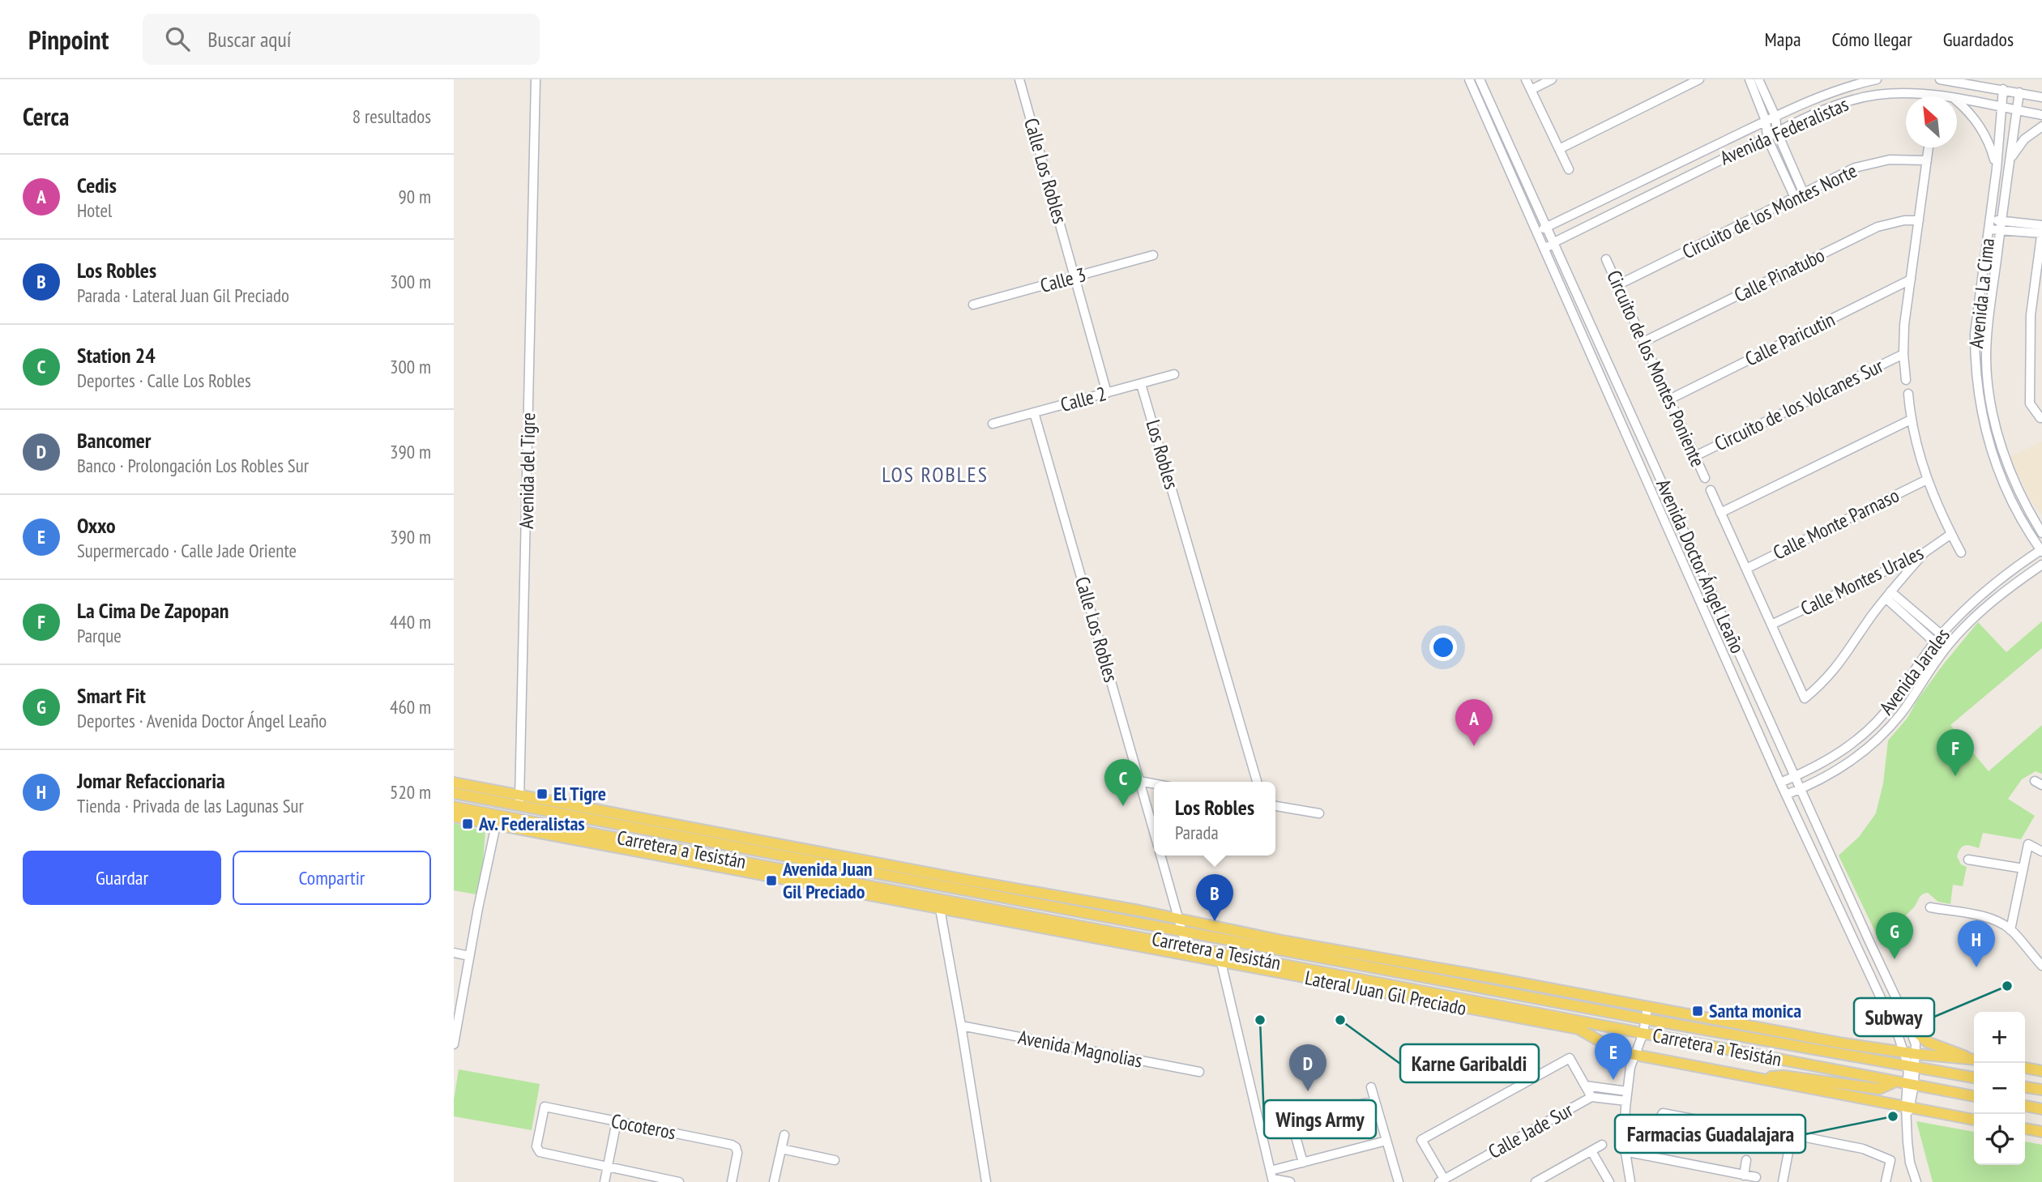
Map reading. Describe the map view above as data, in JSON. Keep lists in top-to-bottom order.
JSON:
{
  "streets": {
    "main road": ["Carretera a Tesistán", "Lateral Juan Gil Preciado"],
    "street": [
      "Avenida Federalistas",
      "Calle Los Robles",
      "Circuito de los Montes Norte",
      "Calle Pinatubo",
      "Calle 3",
      "Avenida La Cima",
      "Calle Paricutin",
      "Circuito de los Montes Poniente",
      "Calle 2",
      "Circuito de los Volcanes Sur",
      "Los Robles",
      "Avenida del Tigre",
      "Calle Monte Parnaso",
      "Avenida Doctor Ángel Leaño",
      "Calle Montes Urales",
      "Avenida Jarales",
      "Avenida Magnolias",
      "Cocoteros",
      "Calle Jade Sur"
    ]
  },
  "crossings": [
    ["Avenida Federalistas", "Avenida La Cima"],
    ["Avenida Federalistas", "Avenida Doctor Ángel Leaño"],
    ["Calle Los Robles", "Calle 3"],
    ["Calle Los Robles", "Calle 2"],
    ["Circuito de los Montes Norte", "Circuito de los Montes Poniente"],
    ["Calle Pinatubo", "Circuito de los Montes Poniente"],
    ["Avenida La Cima", "Avenida Jarales"],
    ["Calle Paricutin", "Circuito de los Montes Poniente"],
    ["Circuito de los Montes Poniente", "Circuito de los Volcanes Sur"],
    ["Circuito de los Montes Poniente", "Calle Monte Parnaso"],
    ["Circuito de los Montes Poniente", "Calle Montes Urales"],
    ["Calle 2", "Los Robles"],
    ["Avenida del Tigre", "Carretera a Tesistán"],
    ["Avenida del Tigre", "Lateral Juan Gil Preciado"],
    ["Avenida Doctor Ángel Leaño", "Avenida Jarales"],
    ["Avenida Doctor Ángel Leaño", "Carretera a Tesistán"],
    ["Avenida Doctor Ángel Leaño", "Lateral Juan Gil Preciado"],
    ["Carretera a Tesistán", "Lateral Juan Gil Preciado"]
  ],
  "districts": ["LOS ROBLES"],
  "places": {
    "transit": [
      "El Tigre",
      "Av. Federalistas",
      "Avenida Juan Gil Preciado",
      "Santa monica"
    ],
    "other": [
      "Subway",
      "Wings Army",
      "Karne Garibaldi",
      "Farmacias Guadalajara"
    ]
  },
  "north": "top left",
  "page": {
    "header": "Pinpoint",
    "search": "Buscar aquí",
    "nav": ["Mapa", "Cómo llegar", "Guardados"],
    "heading": ["Cerca", "8 resultados"],
    "list": [
      {
        "mark": "A",
        "name": "Cedis",
        "note": "Hotel",
        "value": "90 m"
      },
      {
        "mark": "B",
        "name": "Los Robles",
        "note": "Parada · Lateral Juan Gil Preciado",
        "value": "300 m"
      },
      {
        "mark": "C",
        "name": "Station 24",
        "note": "Deportes · Calle Los Robles",
        "value": "300 m"
      },
      {
        "mark": "D",
        "name": "Bancomer",
        "note": "Banco · Prolongación Los Robles Sur",
        "value": "390 m"
      },
      {
        "mark": "E",
        "name": "Oxxo",
        "note": "Supermercado · Calle Jade Oriente",
        "value": "390 m"
      },
      {
        "mark": "F",
        "name": "La Cima De Zapopan",
        "note": "Parque",
        "value": "440 m"
      },
      {
        "mark": "G",
        "name": "Smart Fit",
        "note": "Deportes · Avenida Doctor Ángel Leaño",
        "value": "460 m"
      },
      {
        "mark": "H",
        "name": "Jomar Refaccionaria",
        "note": "Tienda · Privada de las Lagunas Sur",
        "value": "520 m"
      }
    ],
    "pins": [
      "A",
      "F",
      "C",
      "B",
      "G",
      "H",
      "E",
      "D"
    ],
    "popup": ["Los Robles", "Parada"],
    "buttons": ["Guardar", "Compartir"],
    "map_buttons": ["+", "−"]
  }
}
